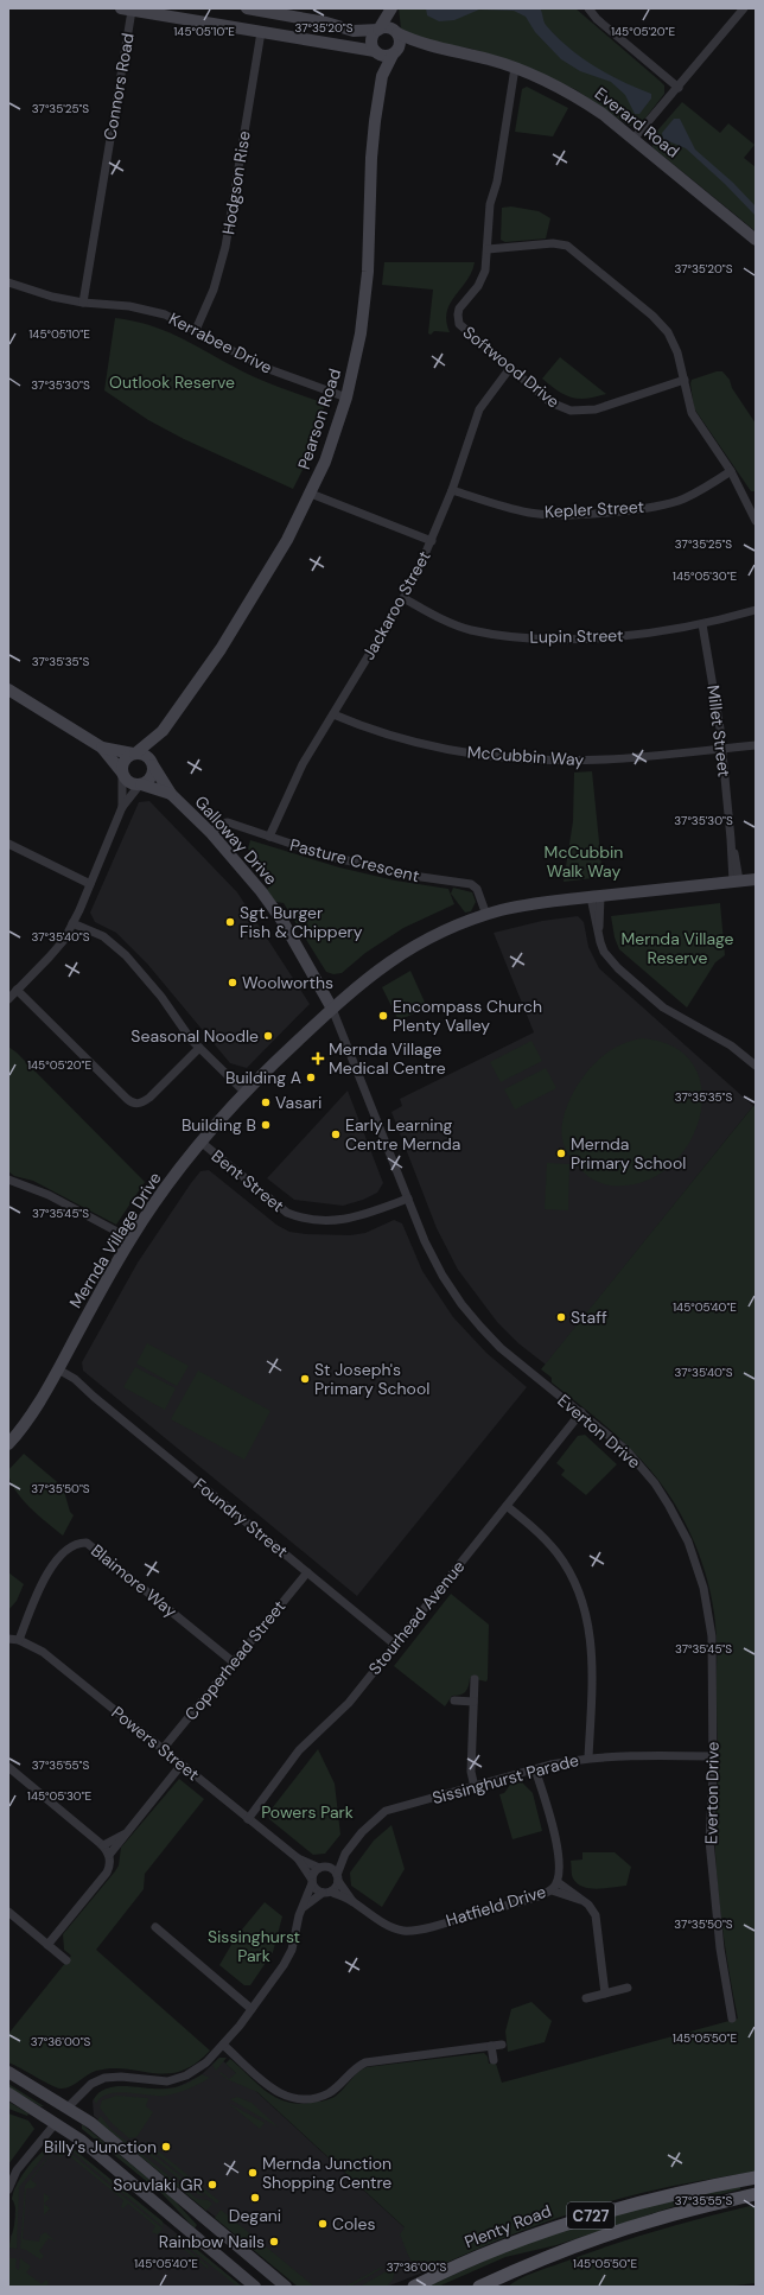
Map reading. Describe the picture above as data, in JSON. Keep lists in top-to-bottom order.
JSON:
{
  "streets": {
    "main road": ["C727", "Plenty Road"],
    "street": [
      "Connors Road",
      "Everard Road",
      "Hodgson Rise",
      "Kerrabee Drive",
      "Softwood Drive",
      "Pearson Road",
      "Kepler Street",
      "Jackaroo Street",
      "Lupin Street",
      "Millet Street",
      "McCubbin Way",
      "Galloway Drive",
      "Pasture Crescent",
      "Bent Street",
      "Mernda Village Drive",
      "Everton Drive",
      "Foundry Street",
      "Blaimore Way",
      "Stourhead Avenue",
      "Copperhead Street",
      "Powers Street",
      "Sissinghurst Parade",
      "Hatfield Drive"
    ]
  },
  "crossings": [
    ["Connors Road", "Kerrabee Drive"],
    ["Everard Road", "Softwood Drive"],
    ["Everard Road", "Pearson Road"],
    ["Hodgson Rise", "Kerrabee Drive"],
    ["Kerrabee Drive", "Pearson Road"],
    ["Softwood Drive", "Jackaroo Street"],
    ["Pearson Road", "Galloway Drive"],
    ["Kepler Street", "Jackaroo Street"],
    ["Jackaroo Street", "Lupin Street"],
    ["Jackaroo Street", "McCubbin Way"],
    ["Jackaroo Street", "Pasture Crescent"],
    ["Lupin Street", "Millet Street"],
    ["Millet Street", "McCubbin Way"],
    ["Millet Street", "Mernda Village Drive"],
    ["Galloway Drive", "Pasture Crescent"],
    ["Galloway Drive", "Mernda Village Drive"],
    ["Galloway Drive", "Everton Drive"],
    ["Pasture Crescent", "Mernda Village Drive"],
    ["Bent Street", "Mernda Village Drive"],
    ["Bent Street", "Everton Drive"],
    ["Mernda Village Drive", "Everton Drive"],
    ["Mernda Village Drive", "Foundry Street"],
    ["Everton Drive", "Stourhead Avenue"],
    ["Everton Drive", "Sissinghurst Parade"],
    ["Foundry Street", "Stourhead Avenue"],
    ["Foundry Street", "Copperhead Street"],
    ["Blaimore Way", "Copperhead Street"],
    ["Blaimore Way", "Powers Street"],
    ["Stourhead Avenue", "Powers Street"],
    ["Copperhead Street", "Powers Street"],
    ["Powers Street", "Sissinghurst Parade"],
    ["Powers Street", "Hatfield Drive"],
    ["Sissinghurst Parade", "Hatfield Drive"]
  ],
  "parks": [
    "Outlook Reserve",
    "McCubbin Walk Way",
    "Mernda Village Reserve",
    "Powers Park",
    "Sissinghurst Park"
  ],
  "places": {
    "other": [
      "Sgt. Burger Fish & Chippery",
      "Woolworths",
      "Encompass Church Plenty Valley",
      "Seasonal Noodle",
      "Building A",
      "Vasari",
      "Building B",
      "Early Learning Centre Mernda",
      "Mernda Primary School",
      "Staff",
      "St Joseph's Primary School",
      "Billy's Junction",
      "Mernda Junction Shopping Centre",
      "Souvlaki GR",
      "Degani",
      "Coles",
      "Rainbow Nails"
    ],
    "health": ["Mernda Village Medical Centre"]
  },
  "coordinates": [
    "37°35'20\"S",
    "145°05'10\"E",
    "145°05'20\"E",
    "37°35'25\"S",
    "37°35'30\"S",
    "145°05'30\"E",
    "37°35'35\"S",
    "37°35'40\"S",
    "37°35'45\"S",
    "145°05'40\"E",
    "37°35'50\"S",
    "37°35'55\"S",
    "145°05'50\"E",
    "37°36'00\"S"
  ]
}
